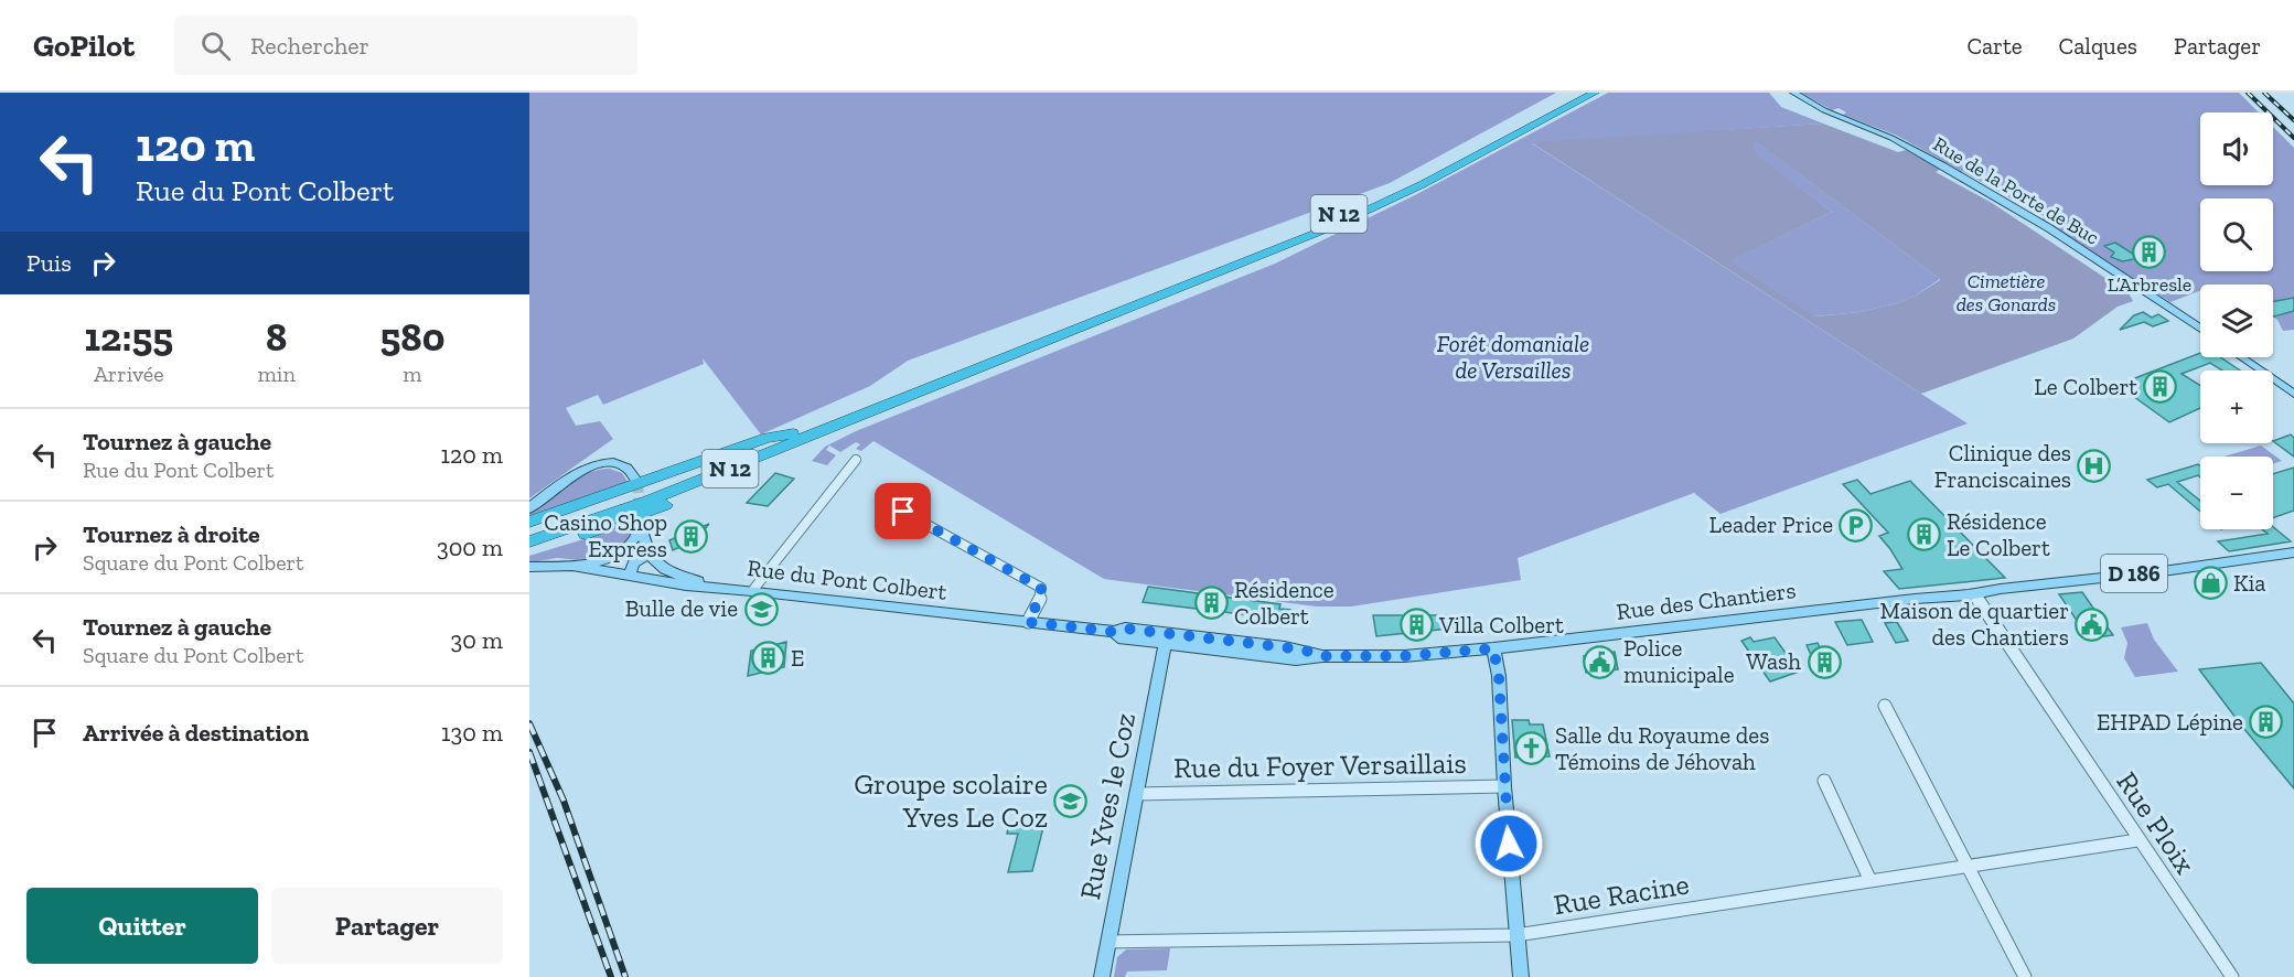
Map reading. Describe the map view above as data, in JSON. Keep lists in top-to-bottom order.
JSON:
{
  "streets": {
    "highway": ["N 12"],
    "main road": [
      "Rue de la Porte de Buc",
      "D 186",
      "Rue du Pont Colbert",
      "Rue des Chantiers",
      "Rue Yves le Coz"
    ],
    "street": ["Rue du Foyer Versaillais", "Rue Ploix", "Rue Racine"]
  },
  "crossings": [
    ["D 186", "Rue du Pont Colbert"],
    ["Rue du Pont Colbert", "Rue des Chantiers"],
    ["Rue du Pont Colbert", "Rue Yves le Coz"],
    ["Rue des Chantiers", "Rue Ploix"],
    ["Rue du Foyer Versaillais", "Rue Yves le Coz"],
    ["Rue Yves le Coz", "Rue Racine"],
    ["Rue Ploix", "Rue Racine"]
  ],
  "parks": ["Cimetière des Gonards", "Forêt domaniale de Versailles"],
  "places": {
    "building": [
      "L’Arbresle",
      "Le Colbert",
      "Résidence Le Colbert",
      "Casino Shop Express",
      "Résidence Colbert",
      "Villa Colbert",
      "E",
      "Wash",
      "EHPAD Lépine"
    ],
    "hospital": ["Clinique des Franciscaines"],
    "parking": ["Leader Price"],
    "shop": ["Kia"],
    "school or university": ["Bulle de vie", "Groupe scolaire Yves Le Coz"],
    "public building": ["Maison de quartier des Chantiers", "Police municipale"],
    "church": ["Salle du Royaume des Témoins de Jéhovah"]
  },
  "page": {
    "header": "GoPilot",
    "search": "Rechercher",
    "nav": ["Carte", "Calques", "Partager"],
    "turn": ["120 m", "Rue du Pont Colbert"],
    "map_buttons": ["+", "−"],
    "then": "Puis",
    "eta": [
      "12:55",
      "Arrivée",
      "8",
      "min",
      "580",
      "m"
    ],
    "list": [
      {
        "name": "Tournez à gauche",
        "note": "Rue du Pont Colbert",
        "value": "120 m"
      },
      {
        "name": "Tournez à droite",
        "note": "Square du Pont Colbert",
        "value": "300 m"
      },
      {
        "name": "Tournez à gauche",
        "note": "Square du Pont Colbert",
        "value": "30 m"
      },
      {
        "name": "Arrivée à destination",
        "value": "130 m"
      }
    ],
    "buttons": ["Quitter", "Partager"]
  }
}
